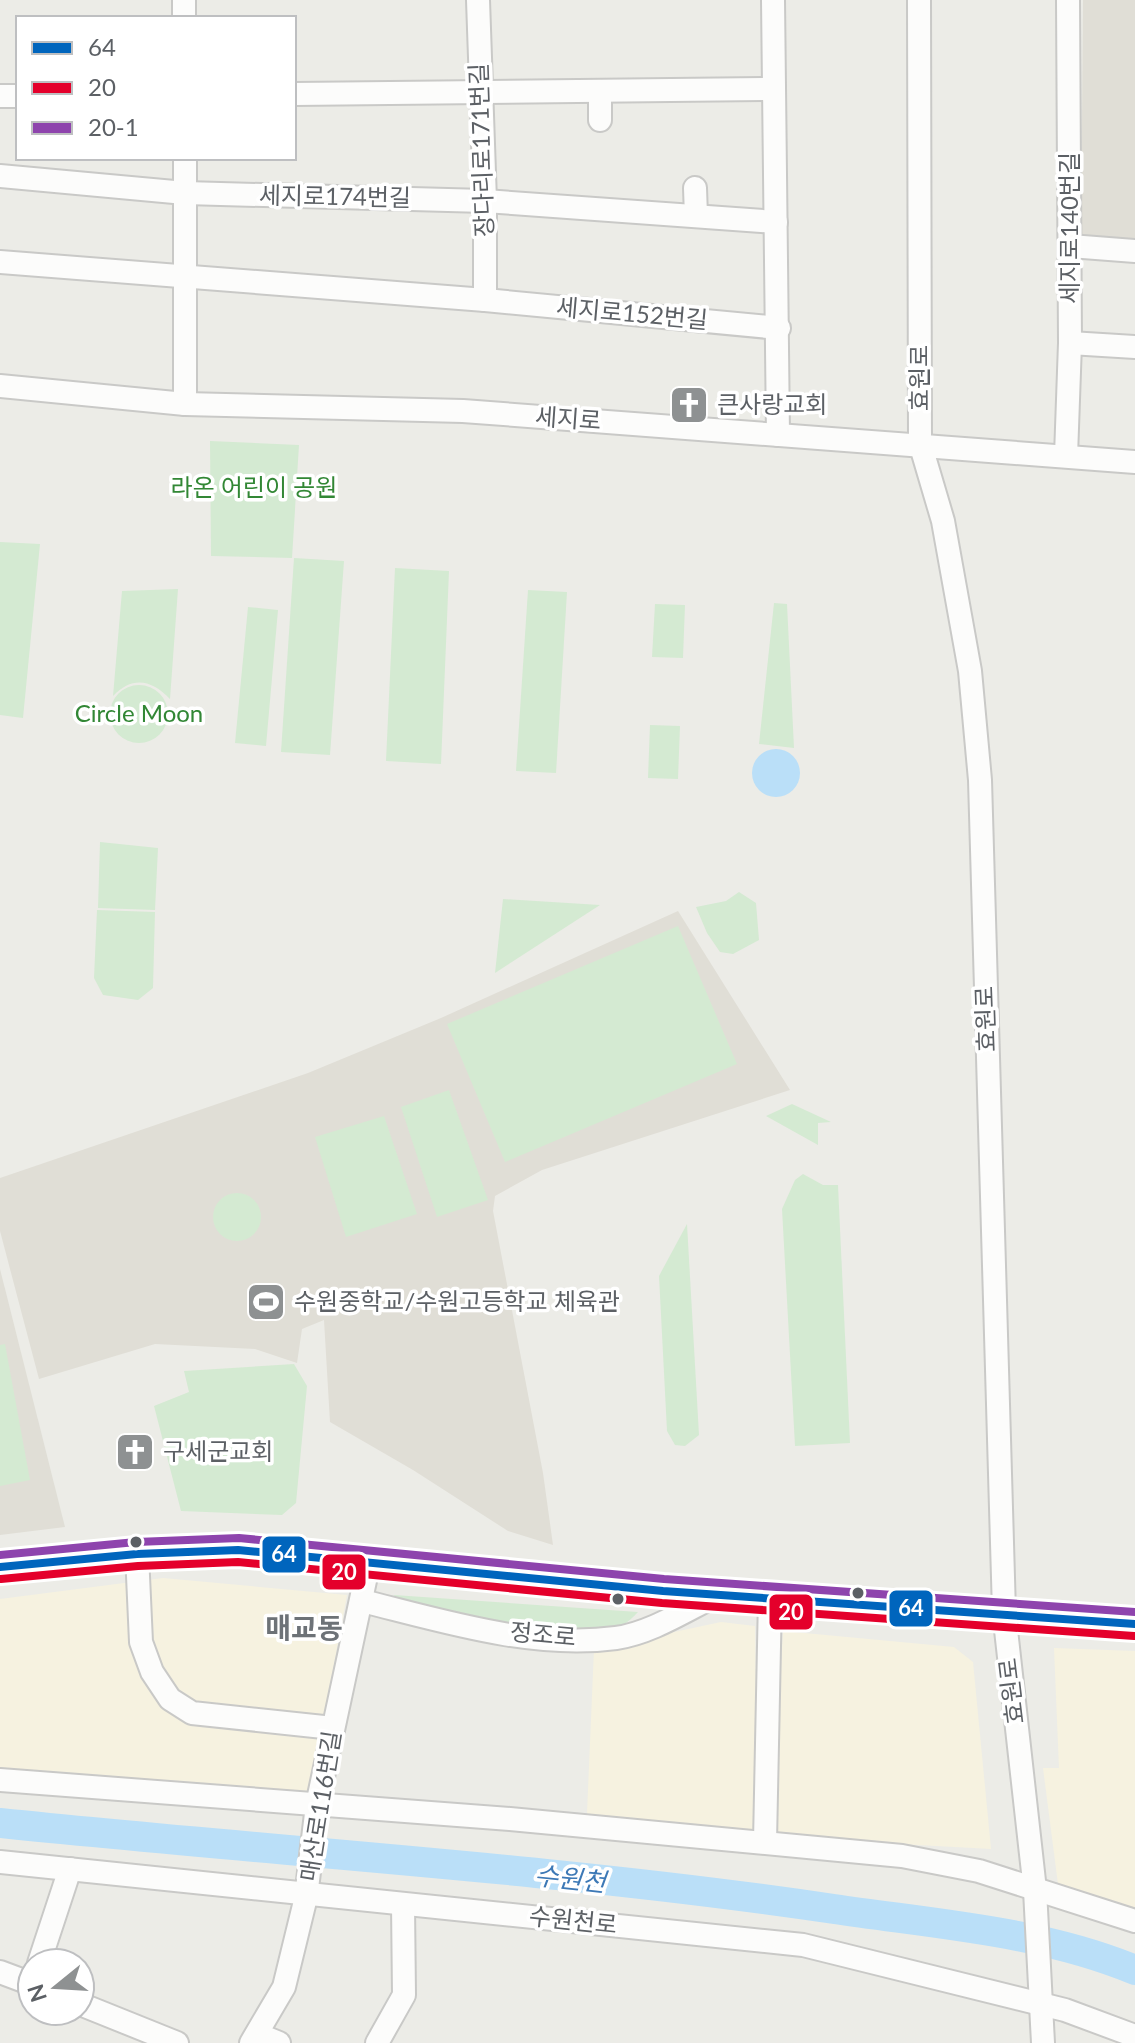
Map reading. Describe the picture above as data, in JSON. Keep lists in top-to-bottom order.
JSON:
{
  "streets": {
    "street": [
      "장다리로171번길",
      "세지로174번길",
      "세지로140번길",
      "세지로152번길",
      "효원로",
      "세지로",
      "정조로",
      "매산로116번길",
      "수원천로"
    ]
  },
  "crossings": [
    ["장다리로171번길", "세지로174번길"],
    ["장다리로171번길", "세지로152번길"],
    ["세지로140번길", "세지로"],
    ["효원로", "세지로"],
    ["효원로", "정조로"],
    ["효원로", "수원천로"],
    ["정조로", "매산로116번길"],
    ["매산로116번길", "수원천로"]
  ],
  "districts": ["매교동"],
  "water": ["수원천"],
  "parks": ["라온 어린이 공원", "Circle Moon"],
  "places": {
    "church": ["큰사랑교회", "구세군교회"],
    "sports": ["수원중학교/수원고등학교 체육관"]
  },
  "lines": ["transit line 20-1", "transit line 64", "transit line 20"],
  "legend": ["64", "20", "20-1"],
  "north": "left"
}
